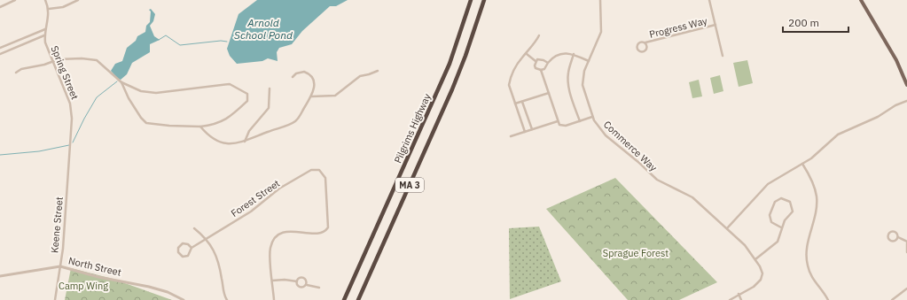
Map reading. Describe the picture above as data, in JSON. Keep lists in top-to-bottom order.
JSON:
{
  "streets": {
    "highway": ["Pilgrims Highway", "MA 3"],
    "street": [
      "Progress Way",
      "Spring Street",
      "Commerce Way",
      "Forest Street",
      "Keene Street",
      "North Street"
    ]
  },
  "crossings": [
    ["Spring Street", "Keene Street"],
    ["Keene Street", "North Street"]
  ],
  "water": ["Arnold School Pond"],
  "parks": ["Sprague Forest", "Camp Wing"],
  "scale_bar": "200 m"
}
